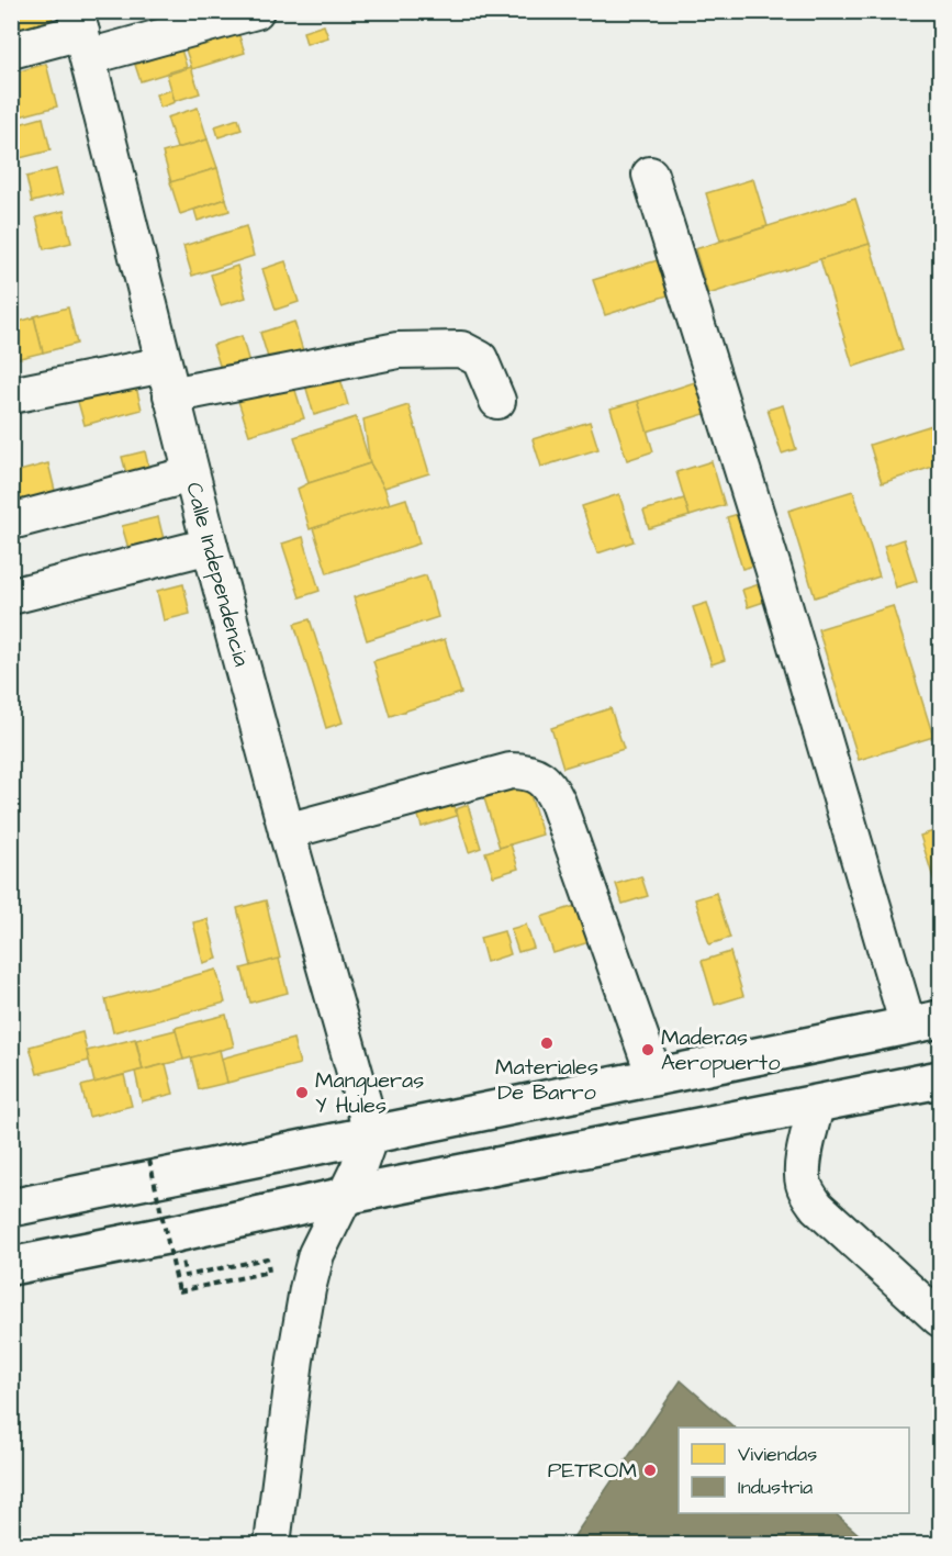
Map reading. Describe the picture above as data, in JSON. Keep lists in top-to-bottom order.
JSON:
{
  "streets": {
    "street": ["Calle Independencia"]
  },
  "places": [
    "Materiales De Barro",
    "Maderas Aeropuerto",
    "Mangueras Y Hules",
    "PETROM"
  ],
  "legend": ["Viviendas", "Industria"]
}
